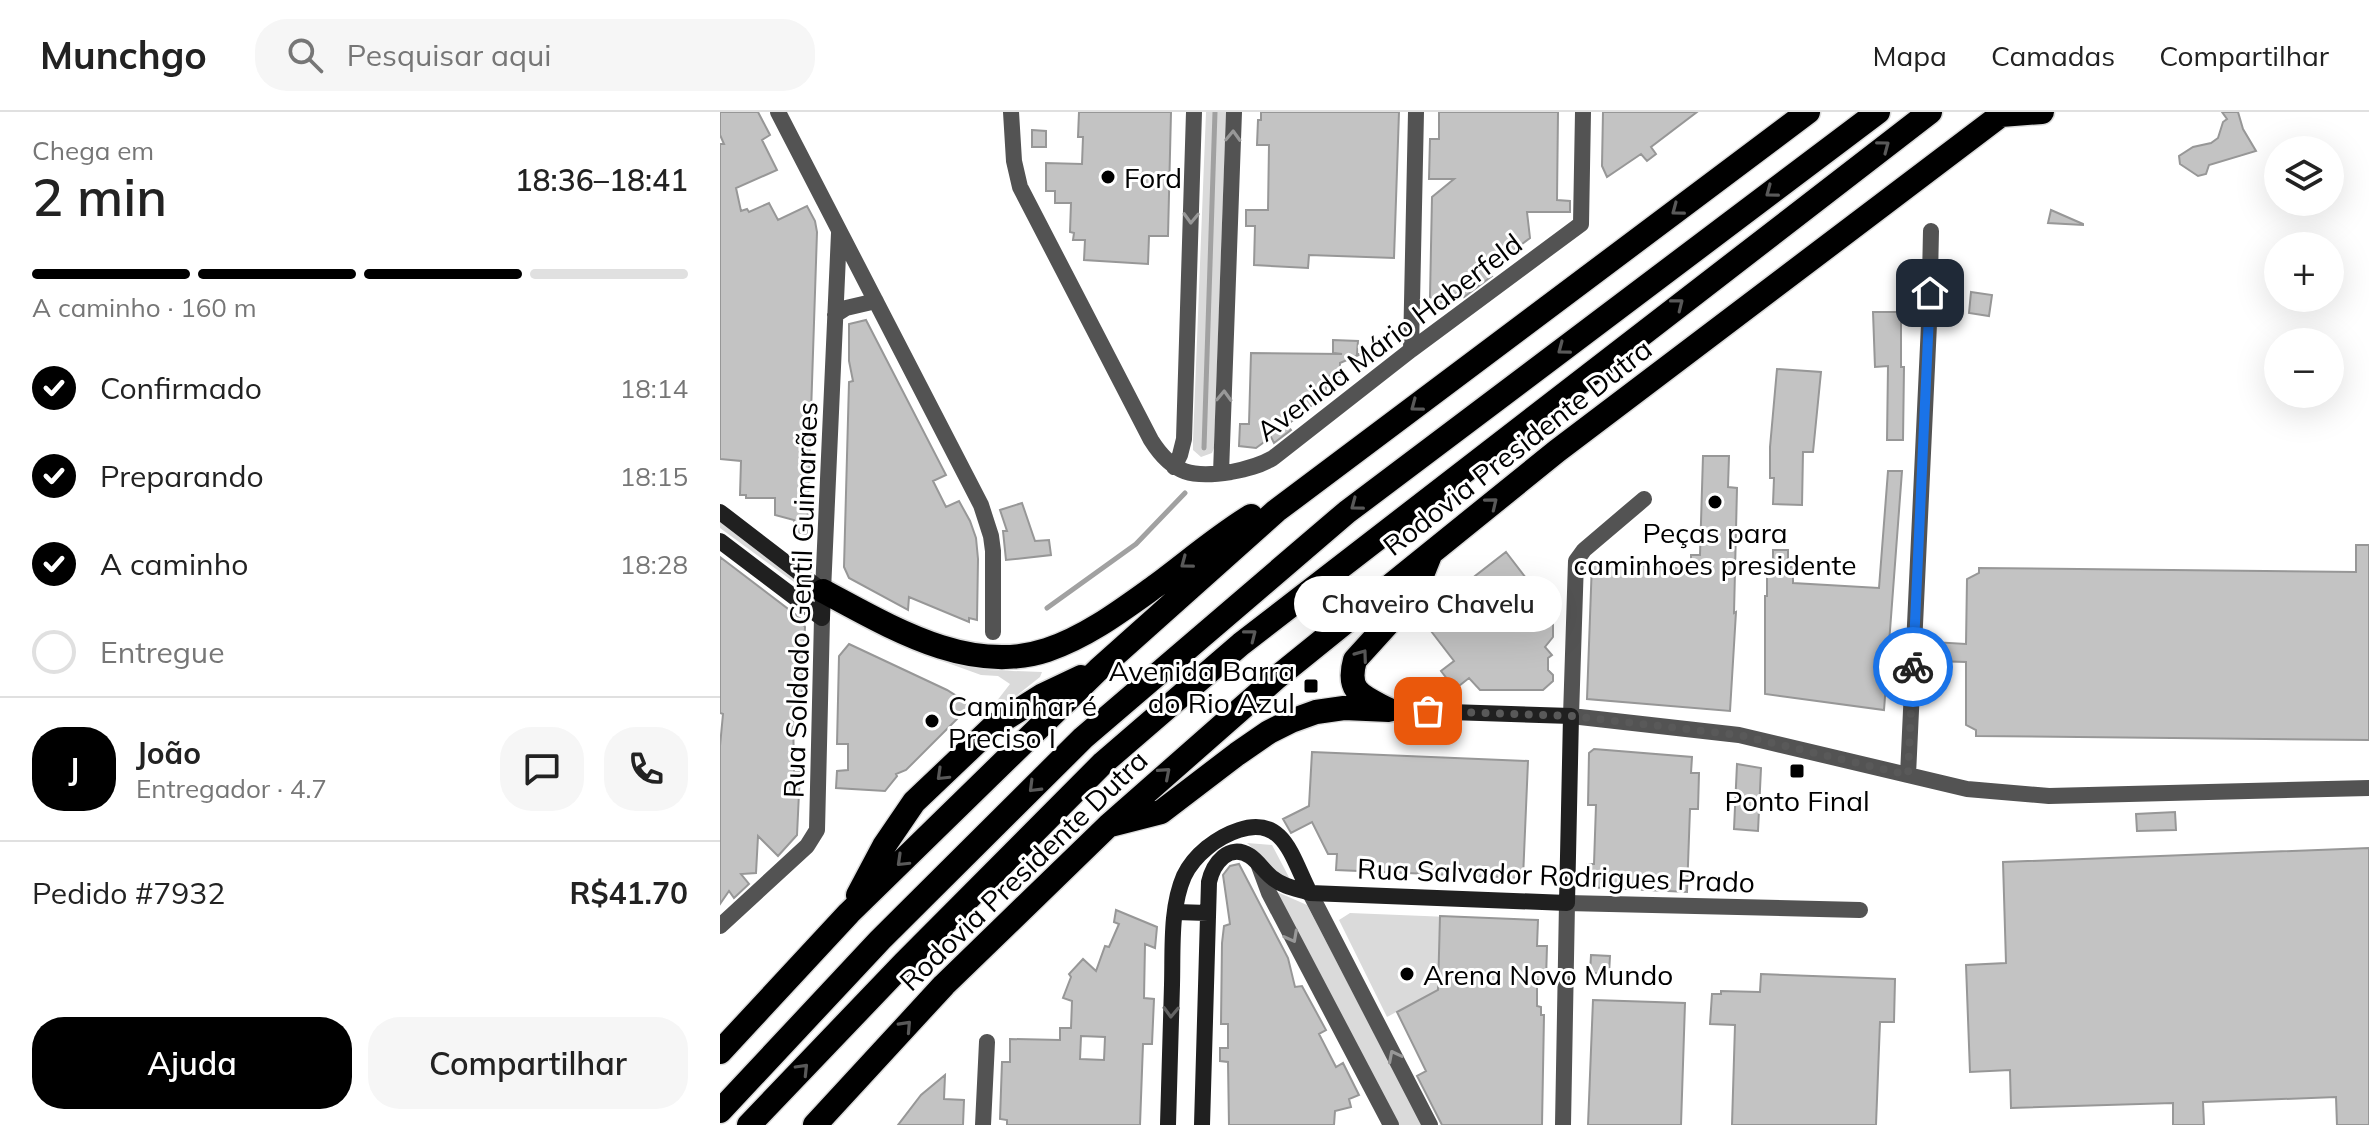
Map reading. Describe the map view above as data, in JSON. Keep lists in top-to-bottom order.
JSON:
{
  "streets": {
    "highway": ["Rodovia Presidente Dutra"],
    "main road": ["Rua Soldado Gentil Guimarães", "Rua Salvador Rodrigues Prado"],
    "street": ["Avenida Mário Haberfeld"]
  },
  "places": {
    "other": [
      "Ford",
      "Peças para caminhoes presidente",
      "Chaveiro Chavelu",
      "Caminhar é Preciso I",
      "Arena Novo Mundo"
    ],
    "transit": ["Avenida Barra do Rio Azul", "Ponto Final"]
  },
  "page": {
    "header": "Munchgo",
    "search": "Pesquisar aqui",
    "nav": ["Mapa", "Camadas", "Compartilhar"],
    "heading": ["2 min", "Chega em", "18:36–18:41"],
    "panel": [
      "João",
      "Entregador · 4.7",
      "Pedido #7932",
      "R$41.70"
    ],
    "map_buttons": ["+", "−"],
    "bar": "A caminho · 160 m",
    "list": [
      ["Confirmado", "18:14"],
      ["Preparando", "18:15"],
      ["A caminho", "18:28"],
      "Entregue"
    ],
    "bubble": "Chaveiro Chavelu",
    "round": "J",
    "buttons": ["Ajuda", "Compartilhar"]
  }
}
